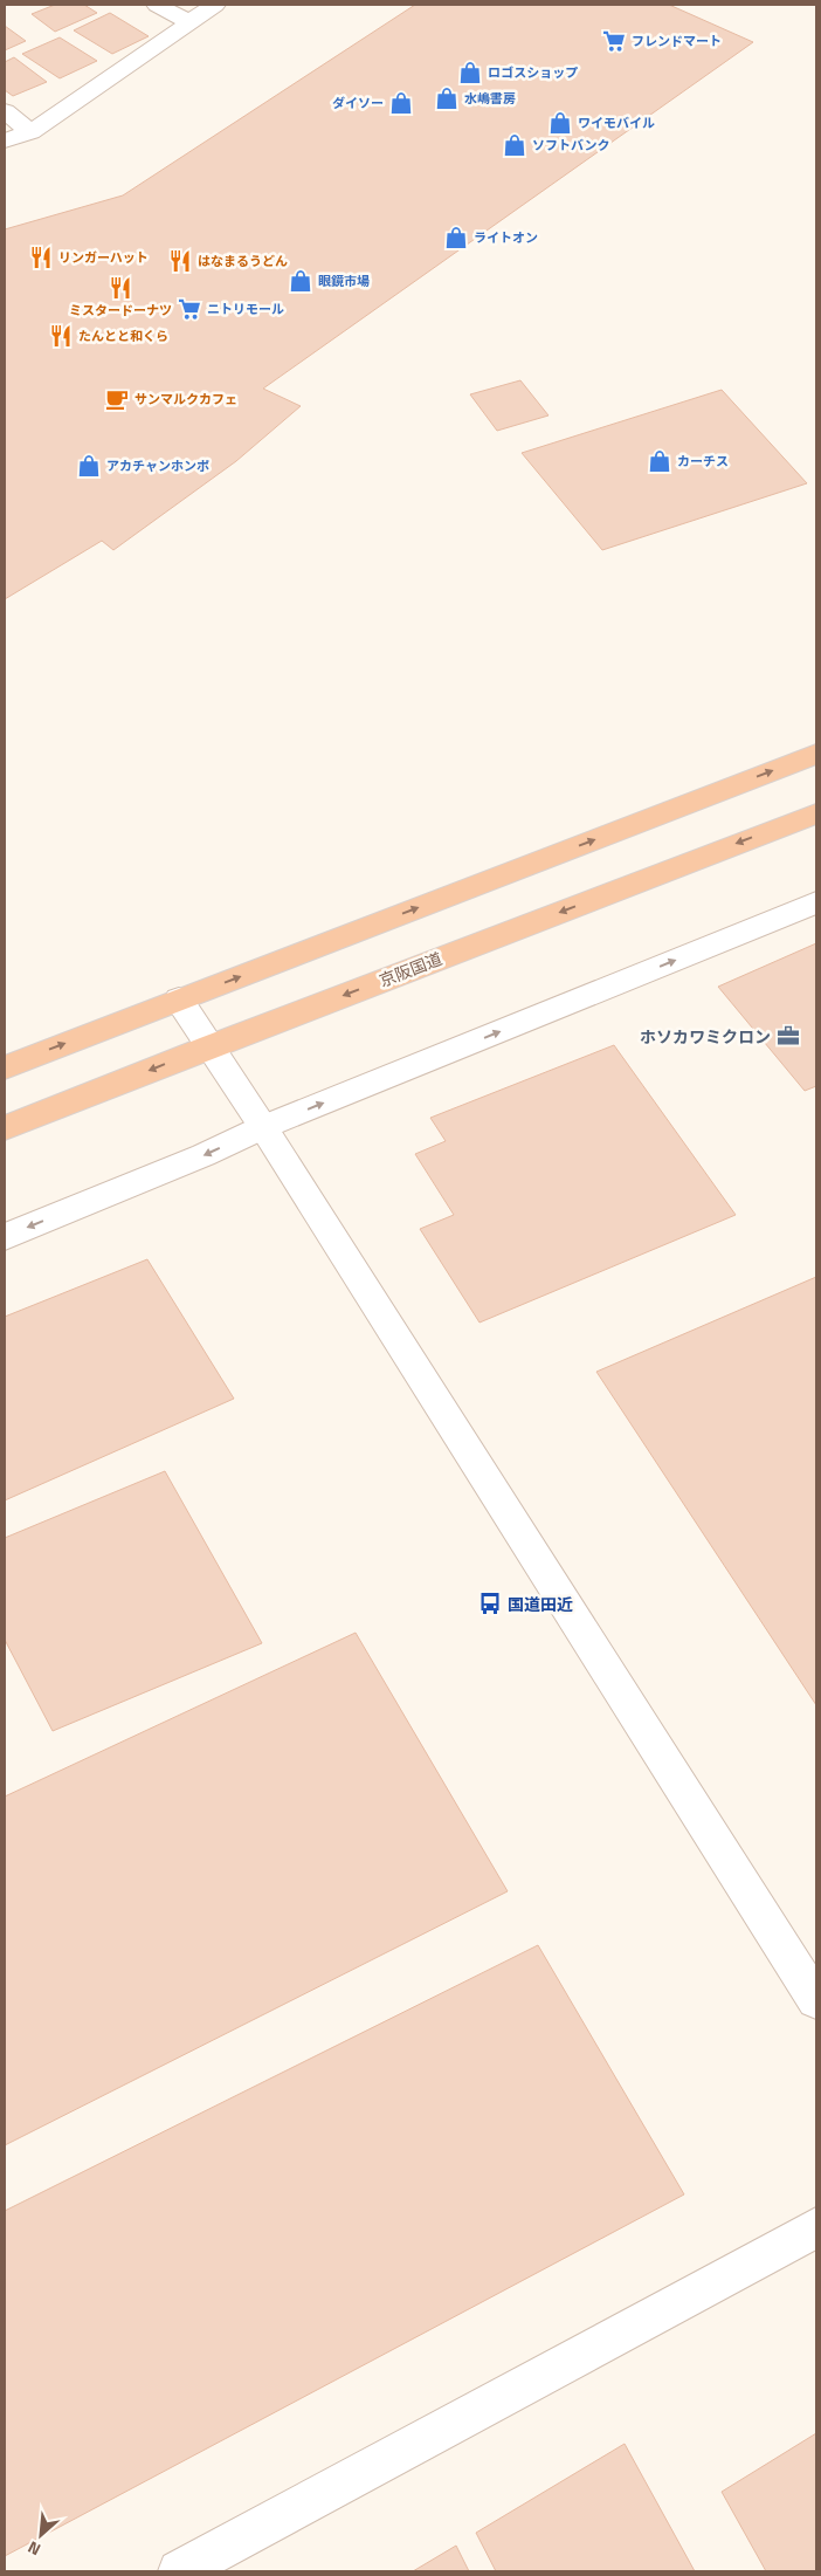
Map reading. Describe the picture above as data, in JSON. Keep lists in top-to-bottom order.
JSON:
{
  "streets": {
    "highway": ["京阪国道"]
  },
  "places": {
    "supermarket": ["フレンドマート", "ニトリモール"],
    "shop": [
      "ロゴスショップ",
      "水嶋書房",
      "ダイソー",
      "ワイモバイル",
      "ソフトバンク",
      "ライトオン",
      "眼鏡市場",
      "カーチス",
      "アカチャンホンポ"
    ],
    "restaurant": [
      "リンガーハット",
      "はなまるうどん",
      "ミスタードーナツ",
      "たんとと和くら"
    ],
    "cafe": ["サンマルクカフェ"],
    "office": ["ホソカワミクロン"],
    "bus stop": ["国道田近"]
  },
  "north": "bottom left"
}
